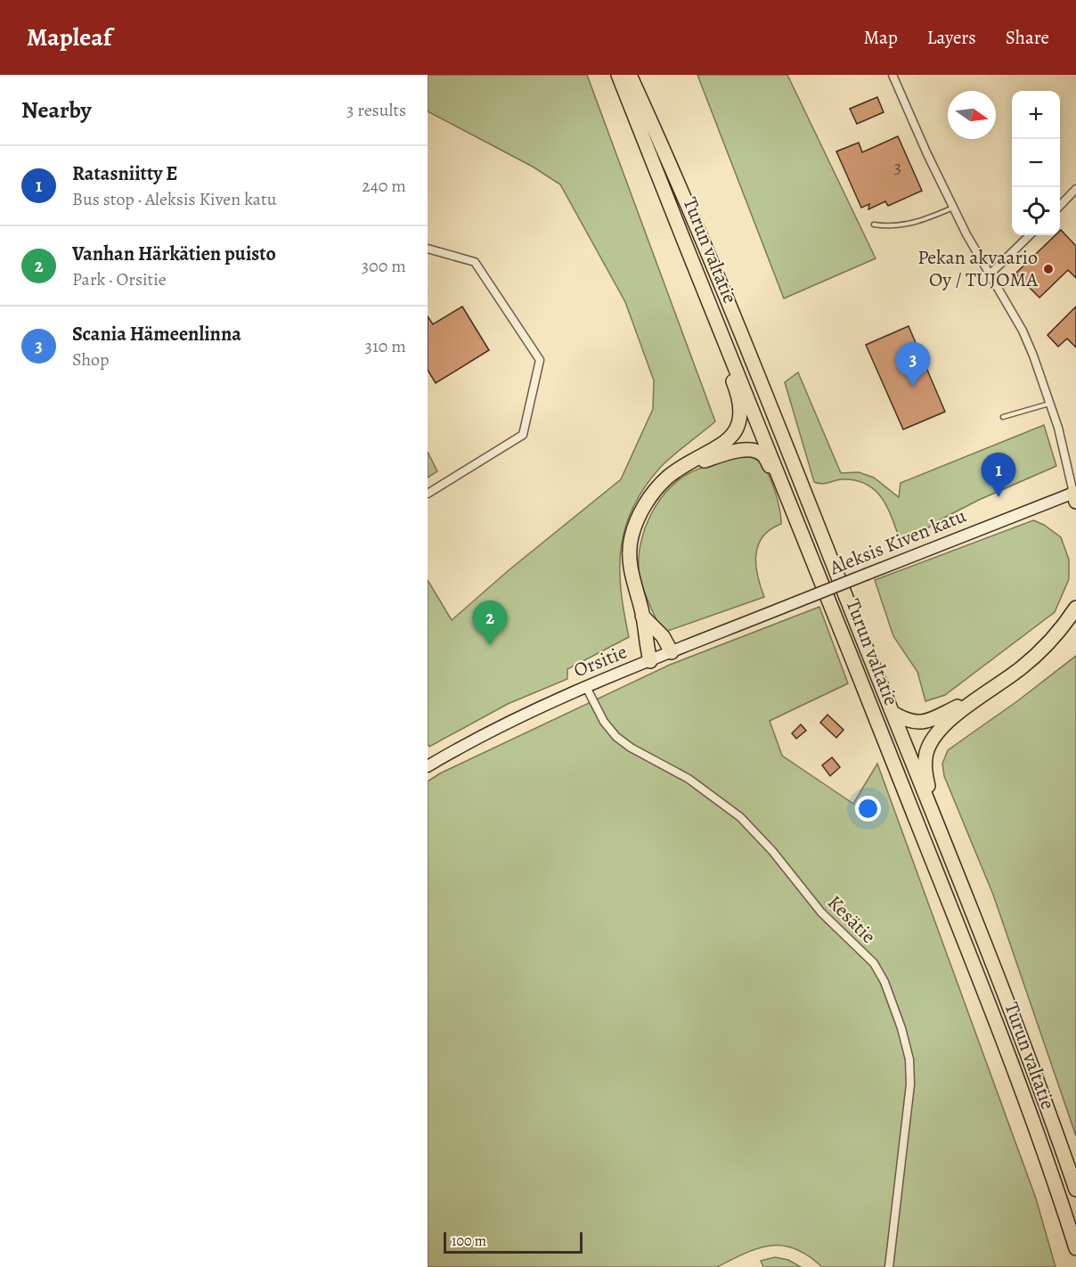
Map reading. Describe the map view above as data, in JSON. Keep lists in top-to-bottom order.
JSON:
{
  "streets": {
    "highway": ["Turun valtatie"],
    "main road": ["Aleksis Kiven katu", "Orsitie"],
    "street": ["Kesätie"]
  },
  "crossings": [
    ["Aleksis Kiven katu", "Orsitie"],
    ["Orsitie", "Kesätie"]
  ],
  "places": ["Pekan akvaario Oy / TUJOMA"],
  "house_numbers": ["3"],
  "scale_bar": "100 m",
  "north": "right",
  "page": {
    "header": "Mapleaf",
    "nav": ["Map", "Layers", "Share"],
    "heading": ["Nearby", "3 results"],
    "map_buttons": ["+", "−"],
    "list": [
      {
        "mark": "1",
        "name": "Ratasniitty E",
        "note": "Bus stop · Aleksis Kiven katu",
        "value": "240 m"
      },
      {
        "mark": "2",
        "name": "Vanhan Härkätien puisto",
        "note": "Park · Orsitie",
        "value": "300 m"
      },
      {
        "mark": "3",
        "name": "Scania Hämeenlinna",
        "note": "Shop",
        "value": "310 m"
      }
    ],
    "pins": ["3", "1", "2"],
    "scale": "100 m"
  }
}
